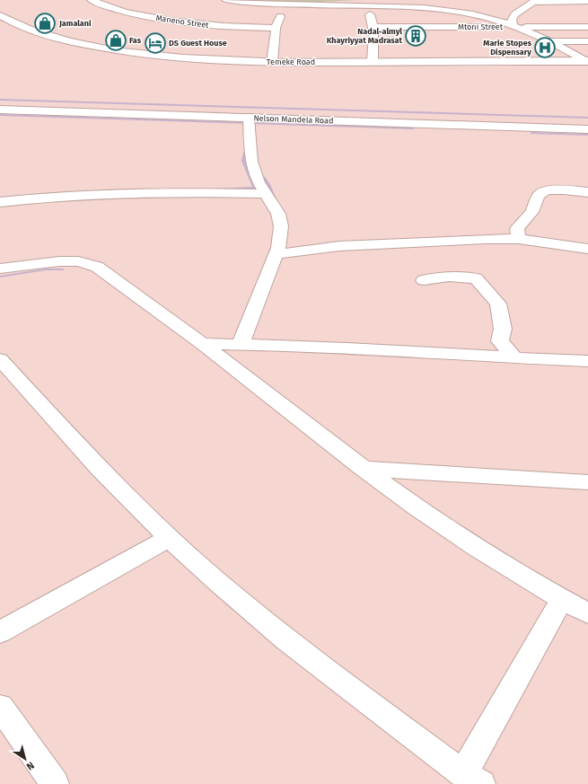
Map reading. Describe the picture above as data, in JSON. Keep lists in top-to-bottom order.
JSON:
{
  "streets": {
    "main road": ["Temeke Road", "Nelson Mandela Road"],
    "street": ["Maneno Street", "Mtoni Street"]
  },
  "places": {
    "shop": ["Jamalani", "Fas"],
    "building": ["Nadal-almyl Khayriyyat Madrasat"],
    "hotel": ["DS Guest House"],
    "hospital": ["Marie Stopes Dispensary"]
  },
  "north": "bottom right"
}
